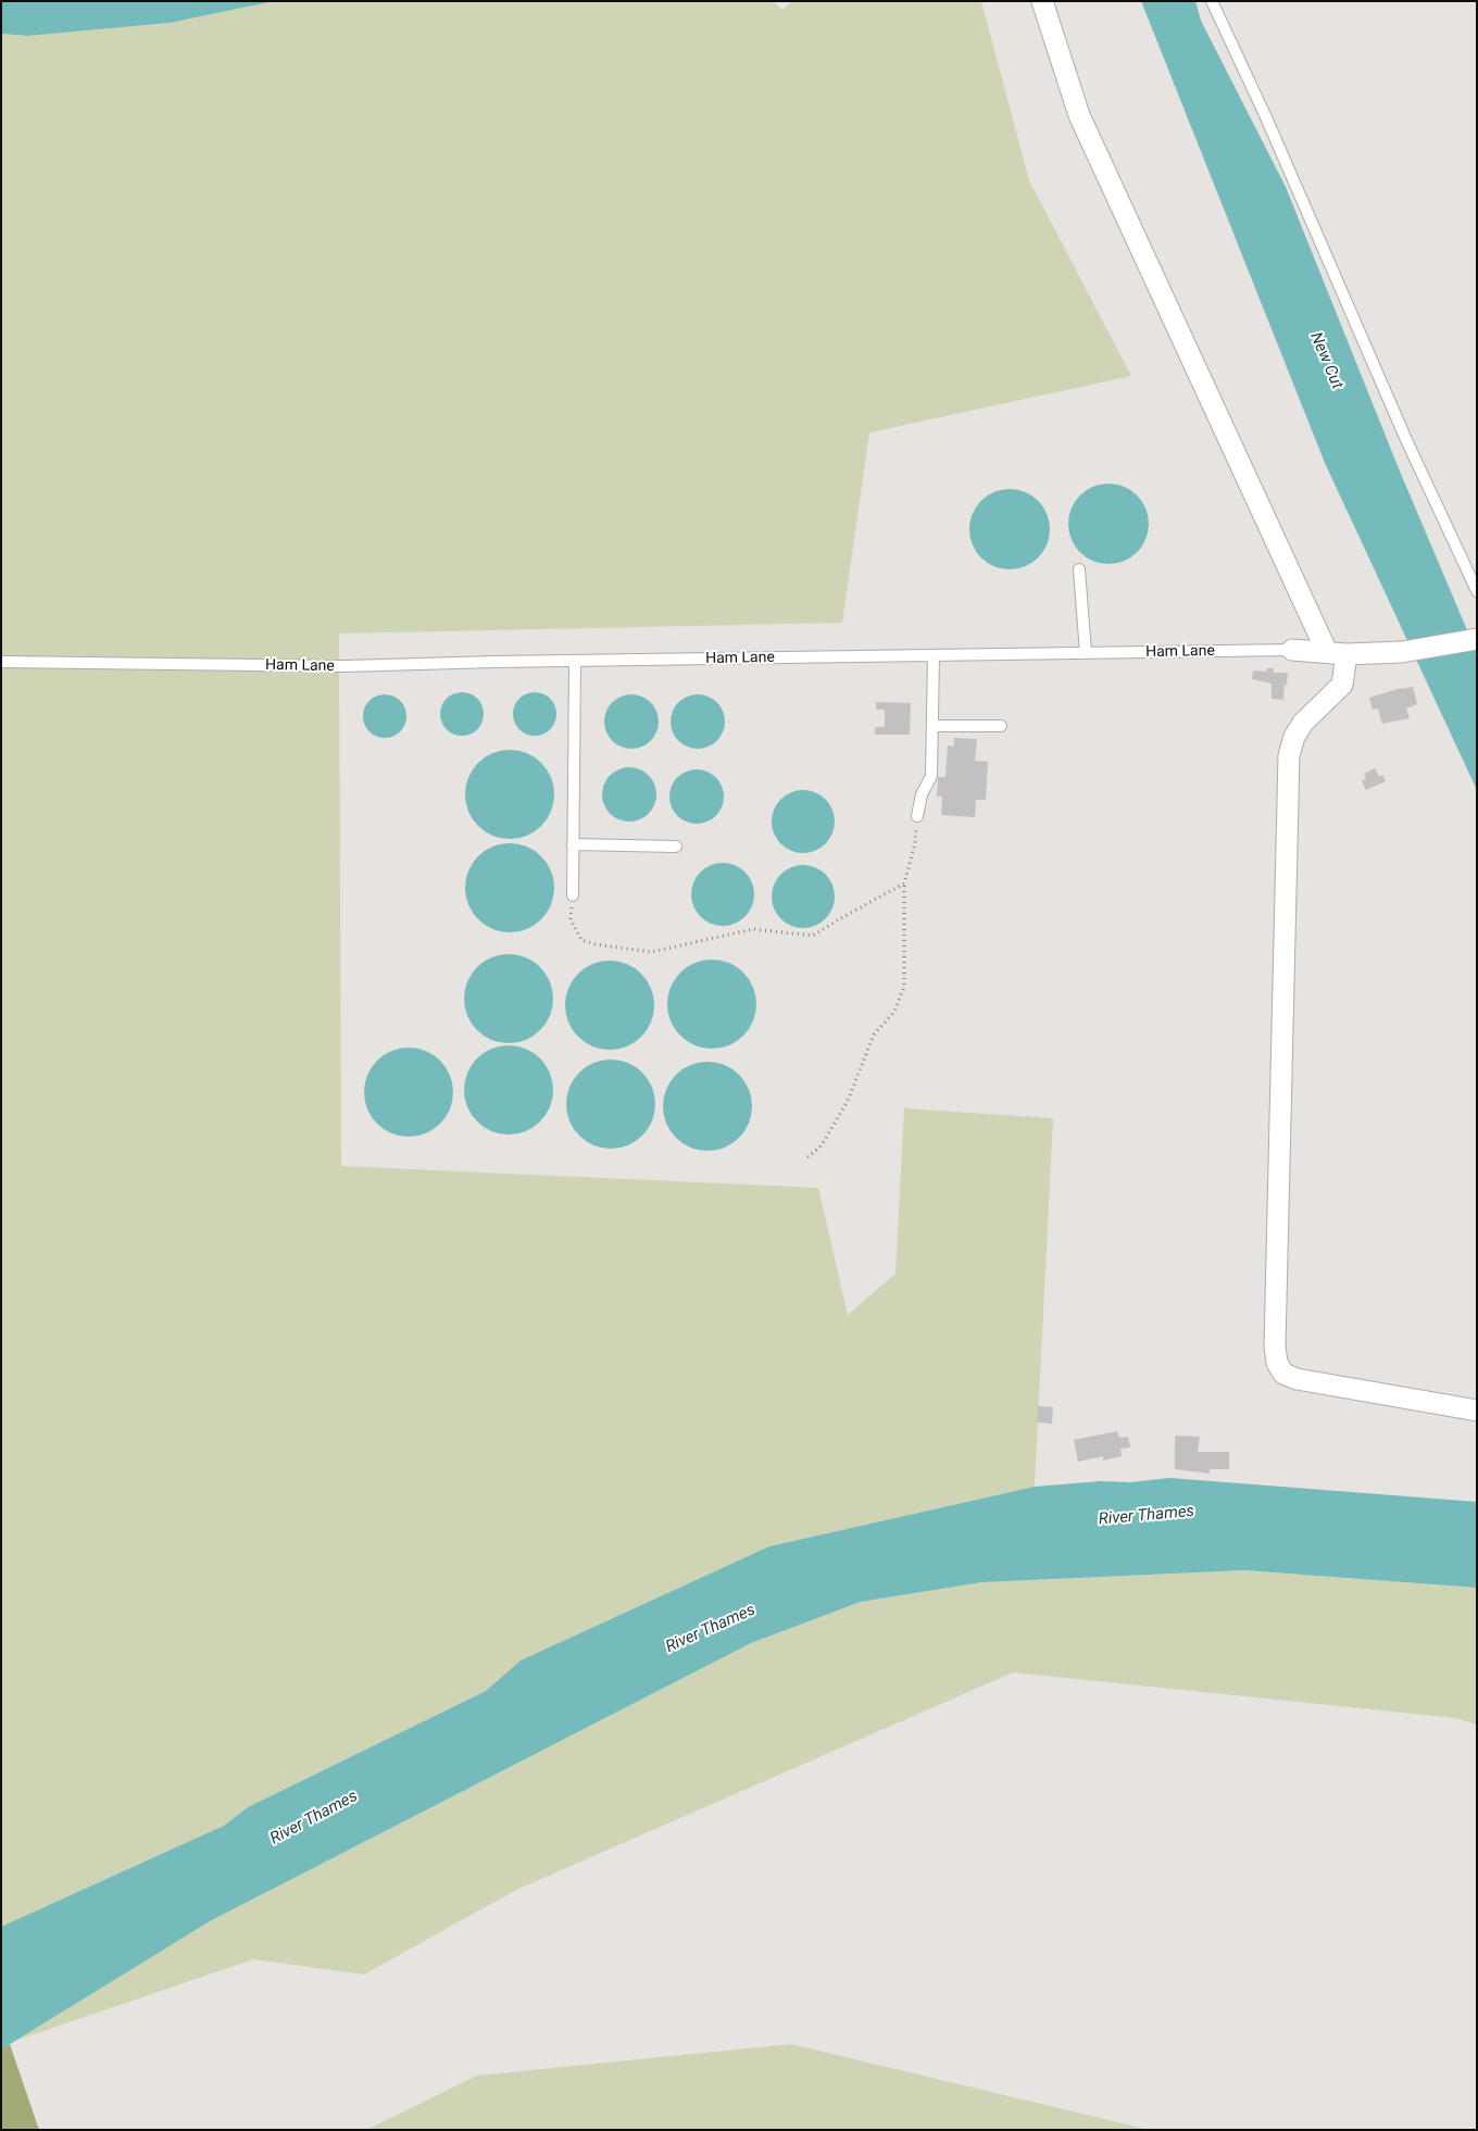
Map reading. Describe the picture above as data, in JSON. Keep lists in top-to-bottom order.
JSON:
{
  "streets": {
    "street": ["Ham Lane"]
  },
  "water": ["New Cut", "River Thames"]
}
